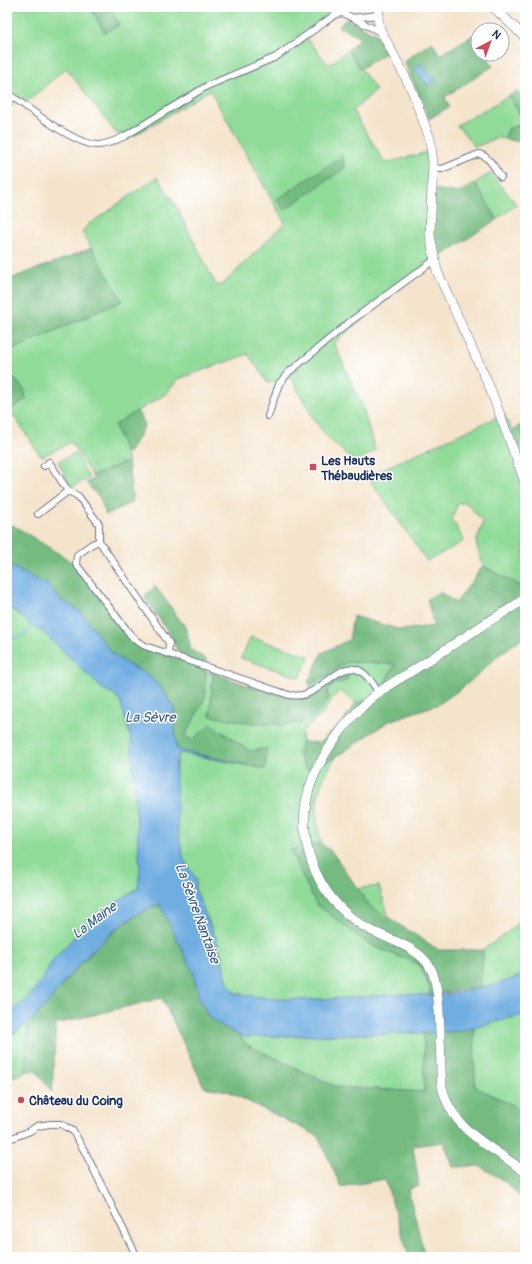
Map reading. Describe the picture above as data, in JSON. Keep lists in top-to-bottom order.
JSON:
{
  "water": ["La Sèvre", "La Sèvre Nantaise", "La Maine"],
  "places": {
    "transit": ["Les Hauts Thébaudières"],
    "other": ["Château du Coing"]
  },
  "north": "top right"
}
